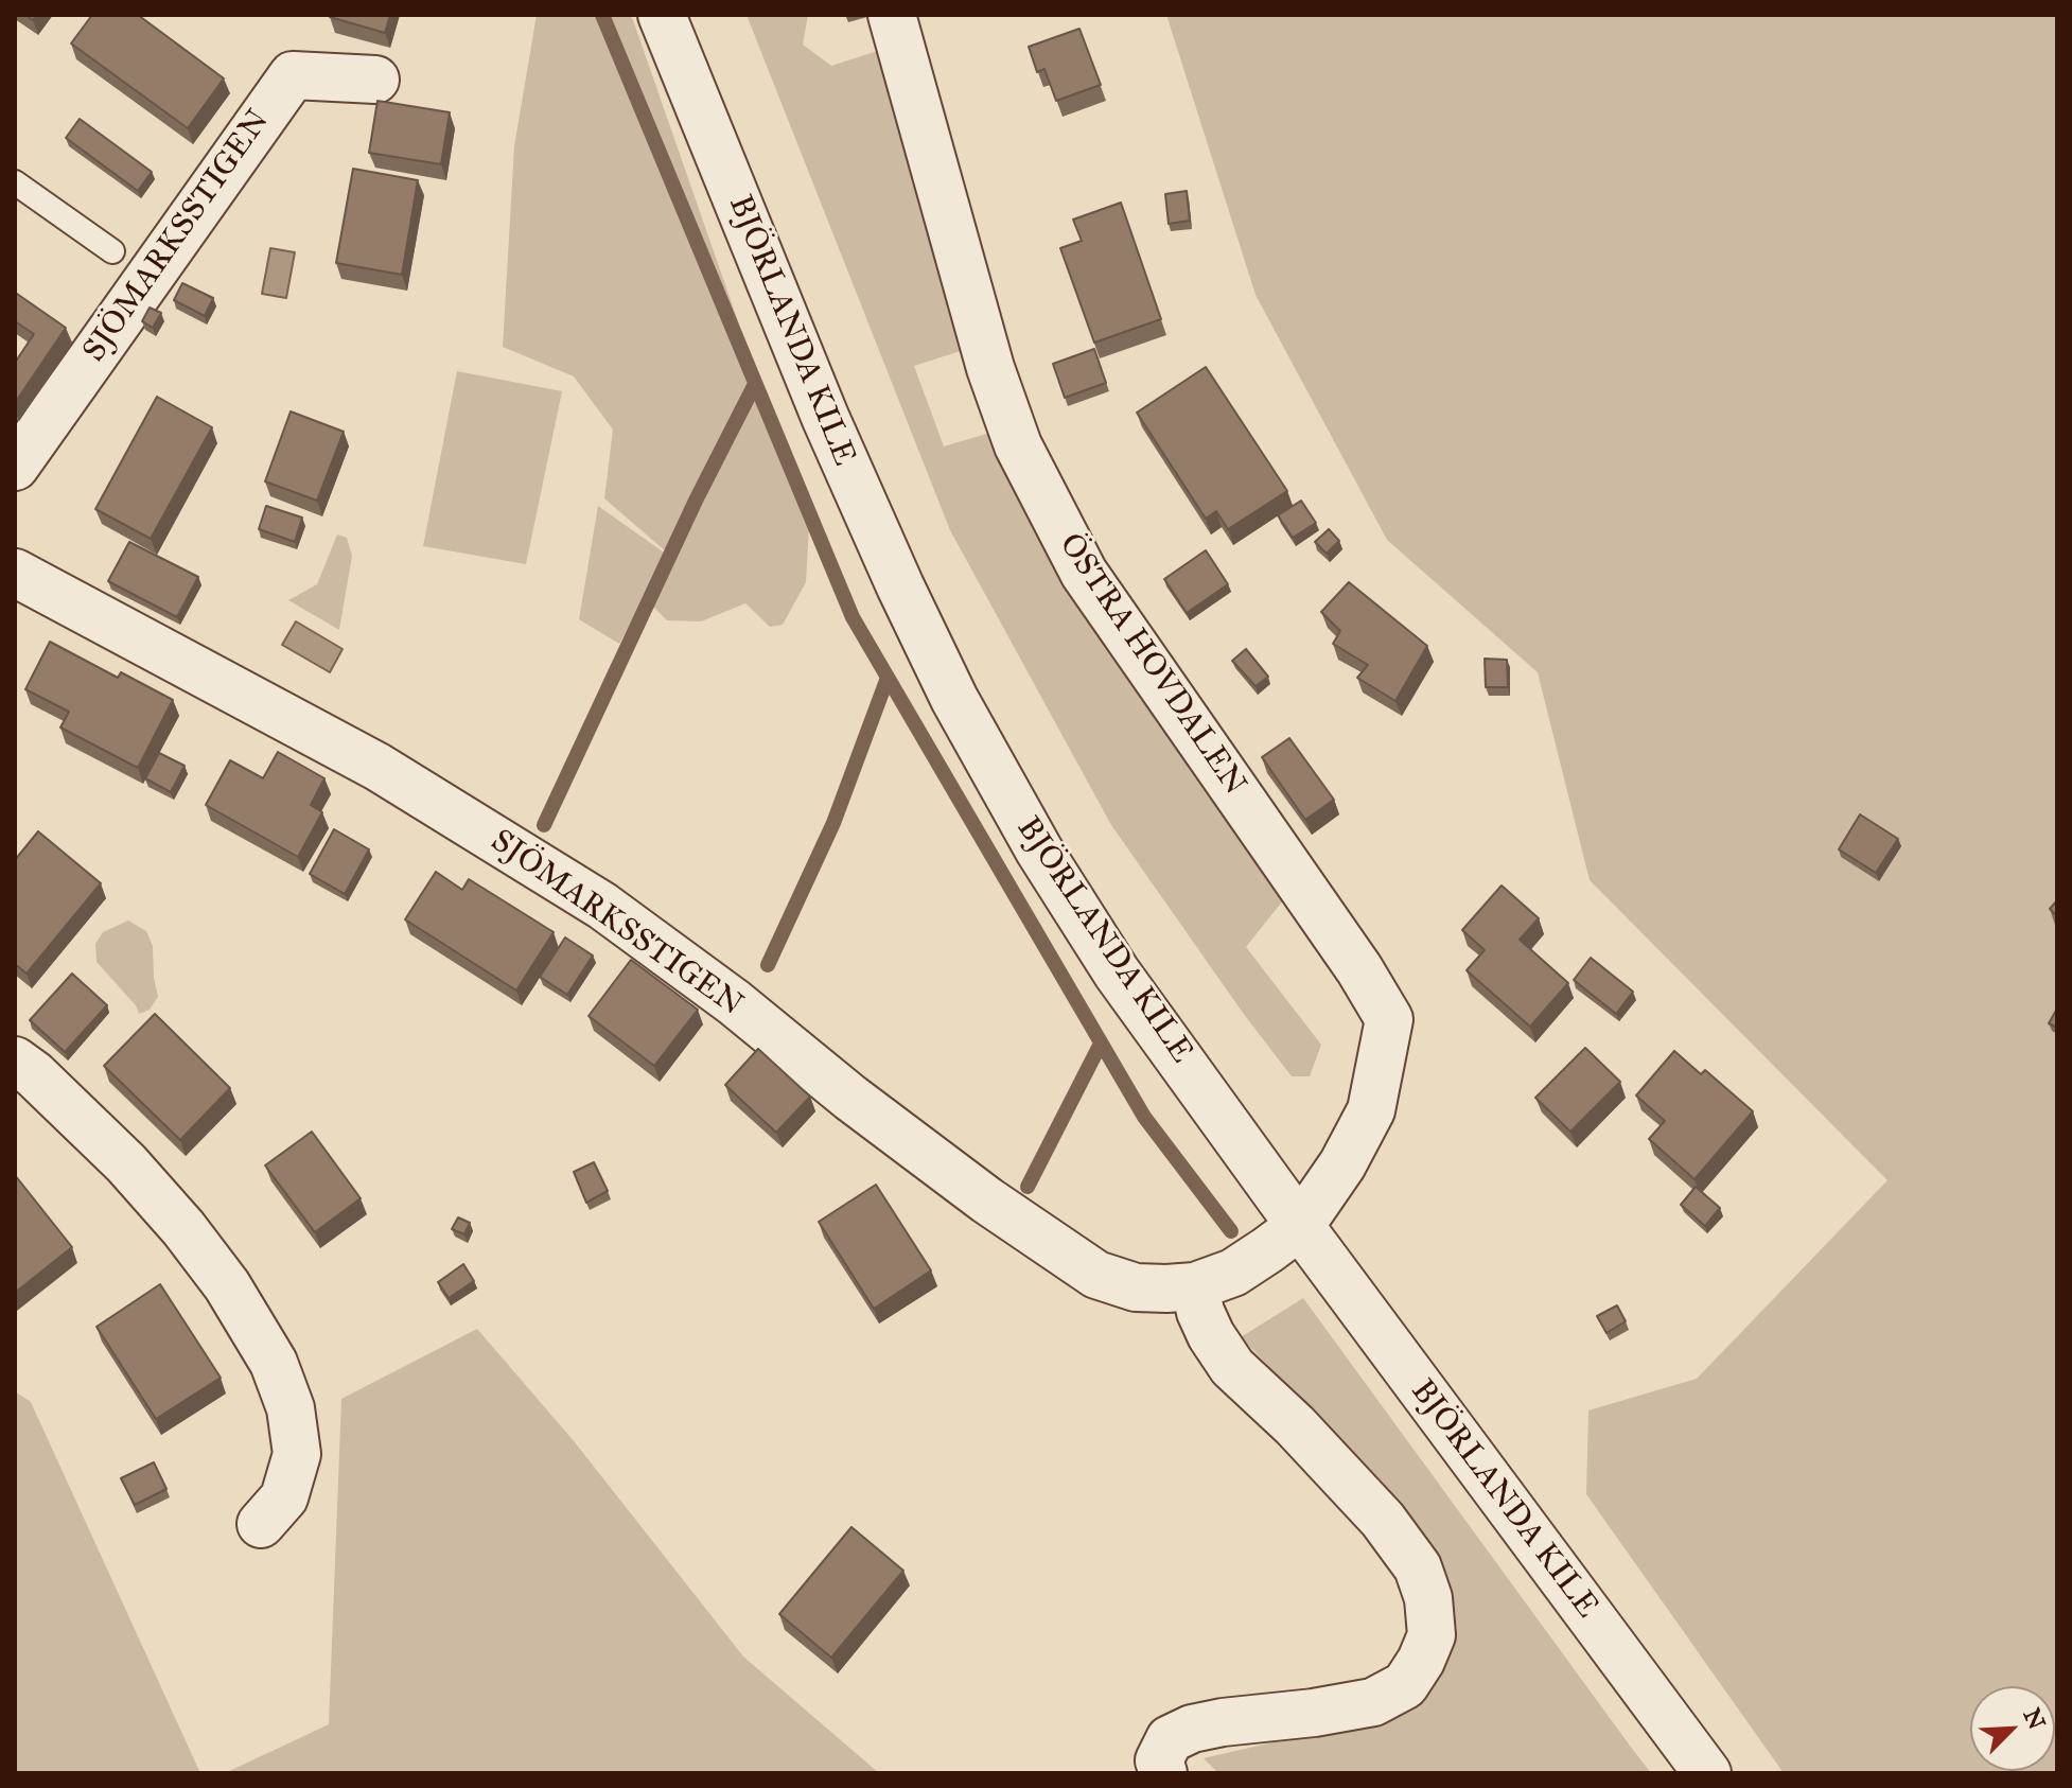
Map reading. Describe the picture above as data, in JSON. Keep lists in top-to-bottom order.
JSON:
{
  "streets": {
    "street": ["SJÖMARKSSTIGEN", "BJÖRLANDA KILE", "ÖSTRA HOVDALEN"]
  },
  "crossings": [
    ["SJÖMARKSSTIGEN", "BJÖRLANDA KILE"],
    ["SJÖMARKSSTIGEN", "ÖSTRA HOVDALEN"],
    ["BJÖRLANDA KILE", "ÖSTRA HOVDALEN"]
  ],
  "north": "top right"
}
